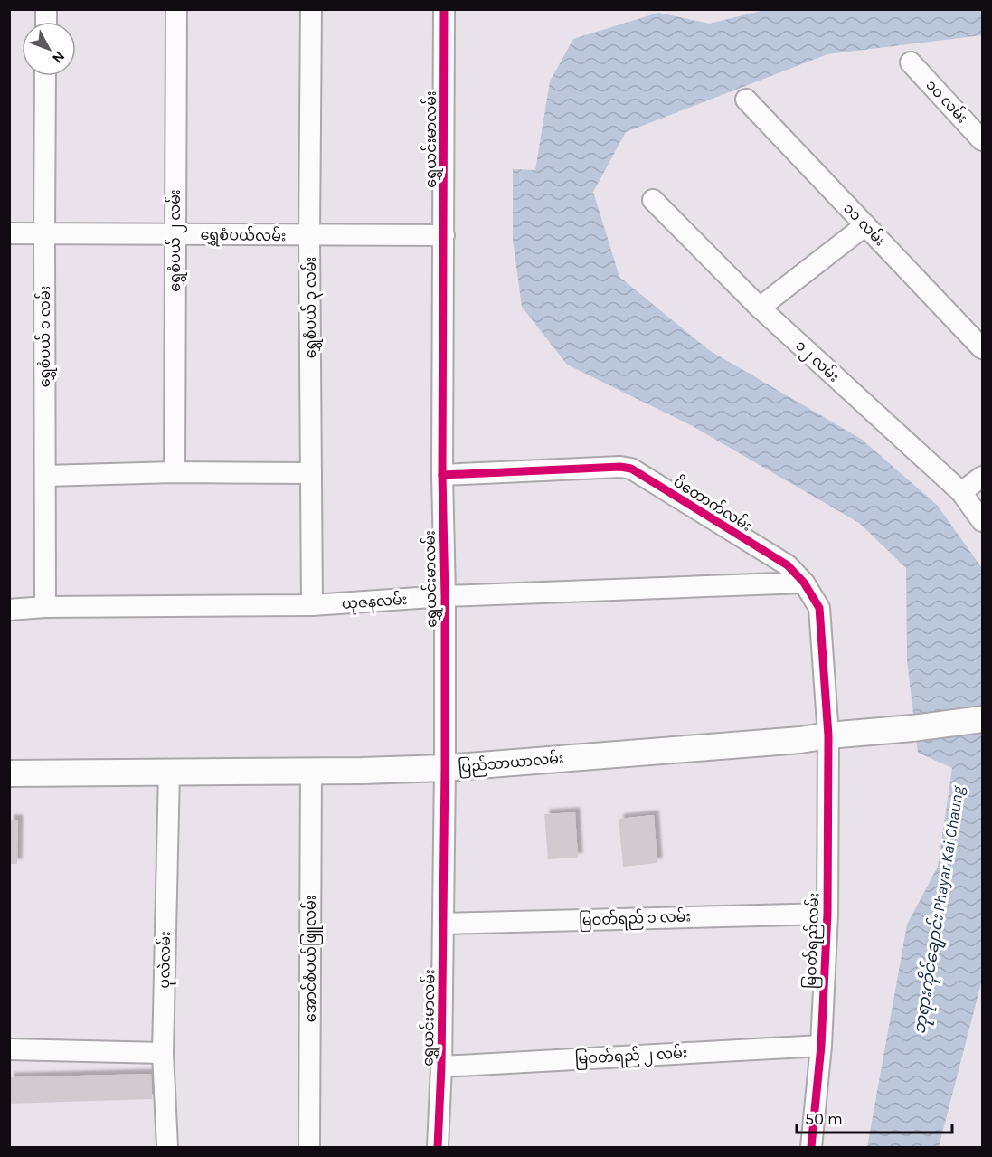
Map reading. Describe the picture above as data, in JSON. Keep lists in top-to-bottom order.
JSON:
{
  "streets": {
    "main road": ["ပြည်သာယာလမ်း"],
    "street": [
      "၁၀ လမ်း",
      "ရွှေယင်းမာလမ်း",
      "၁၁ လမ်း",
      "ရွှေစံပယ်လမ်း",
      "ရွှေစံပယ် ၂ လမ်း",
      "ရွှေစံပယ် ၃ လမ်း",
      "ရွှေစံပယ် ၁ လမ်း",
      "၁၂ လမ်း",
      "ပိတောက်လမ်း",
      "ယုဇနလမ်း",
      "မြဝတ်ရည် ၁ လမ်း",
      "မြဝတ်ရည်လမ်း",
      "အောင်စံပယ်ဖြူလမ်း",
      "ပုလဲလမ်း",
      "မြဝတ်ရည် ၂ လမ်း"
    ]
  },
  "crossings": [
    ["ရွှေယင်းမာလမ်း", "ရွှေစံပယ်လမ်း"],
    ["ရွှေယင်းမာလမ်း", "ပိတောက်လမ်း"],
    ["ရွှေယင်းမာလမ်း", "ယုဇနလမ်း"],
    ["ရွှေယင်းမာလမ်း", "ပြည်သာယာလမ်း"],
    ["ရွှေယင်းမာလမ်း", "မြဝတ်ရည် ၁ လမ်း"],
    ["ရွှေယင်းမာလမ်း", "မြဝတ်ရည် ၂ လမ်း"],
    ["ရွှေစံပယ်လမ်း", "ရွှေစံပယ် ၂ လမ်း"],
    ["ရွှေစံပယ်လမ်း", "ရွှေစံပယ် ၃ လမ်း"],
    ["ရွှေစံပယ်လမ်း", "ရွှေစံပယ် ၁ လမ်း"],
    ["ရွှေစံပယ် ၃ လမ်း", "ယုဇနလမ်း"],
    ["ရွှေစံပယ် ၁ လမ်း", "ယုဇနလမ်း"],
    ["ပိတောက်လမ်း", "ယုဇနလမ်း"],
    ["ပိတောက်လမ်း", "ပြည်သာယာလမ်း"],
    ["ပိတောက်လမ်း", "မြဝတ်ရည်လမ်း"],
    ["ပြည်သာယာလမ်း", "မြဝတ်ရည်လမ်း"],
    ["ပြည်သာယာလမ်း", "အောင်စံပယ်ဖြူလမ်း"],
    ["ပြည်သာယာလမ်း", "ပုလဲလမ်း"],
    ["မြဝတ်ရည် ၁ လမ်း", "မြဝတ်ရည်လမ်း"],
    ["မြဝတ်ရည်လမ်း", "မြဝတ်ရည် ၂ လမ်း"]
  ],
  "water": ["ဘုရားကိုင်ချောင်း Phayar Kai Chaung"],
  "scale_bar": "50 m",
  "north": "bottom right"
}
